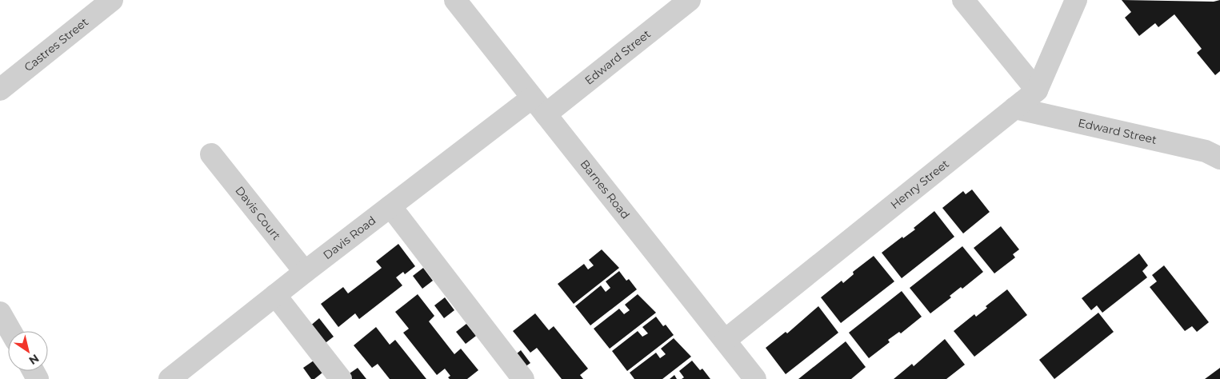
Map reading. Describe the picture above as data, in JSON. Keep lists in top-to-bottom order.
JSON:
{
  "streets": {
    "street": [
      "Castres Street",
      "Edward Street",
      "Henry Street",
      "Barnes Road",
      "Davis Court",
      "Davis Road"
    ]
  },
  "crossings": [
    ["Edward Street", "Henry Street"],
    ["Edward Street", "Barnes Road"],
    ["Henry Street", "Barnes Road"],
    ["Barnes Road", "Davis Road"],
    ["Davis Court", "Davis Road"]
  ],
  "north": "bottom right"
}
